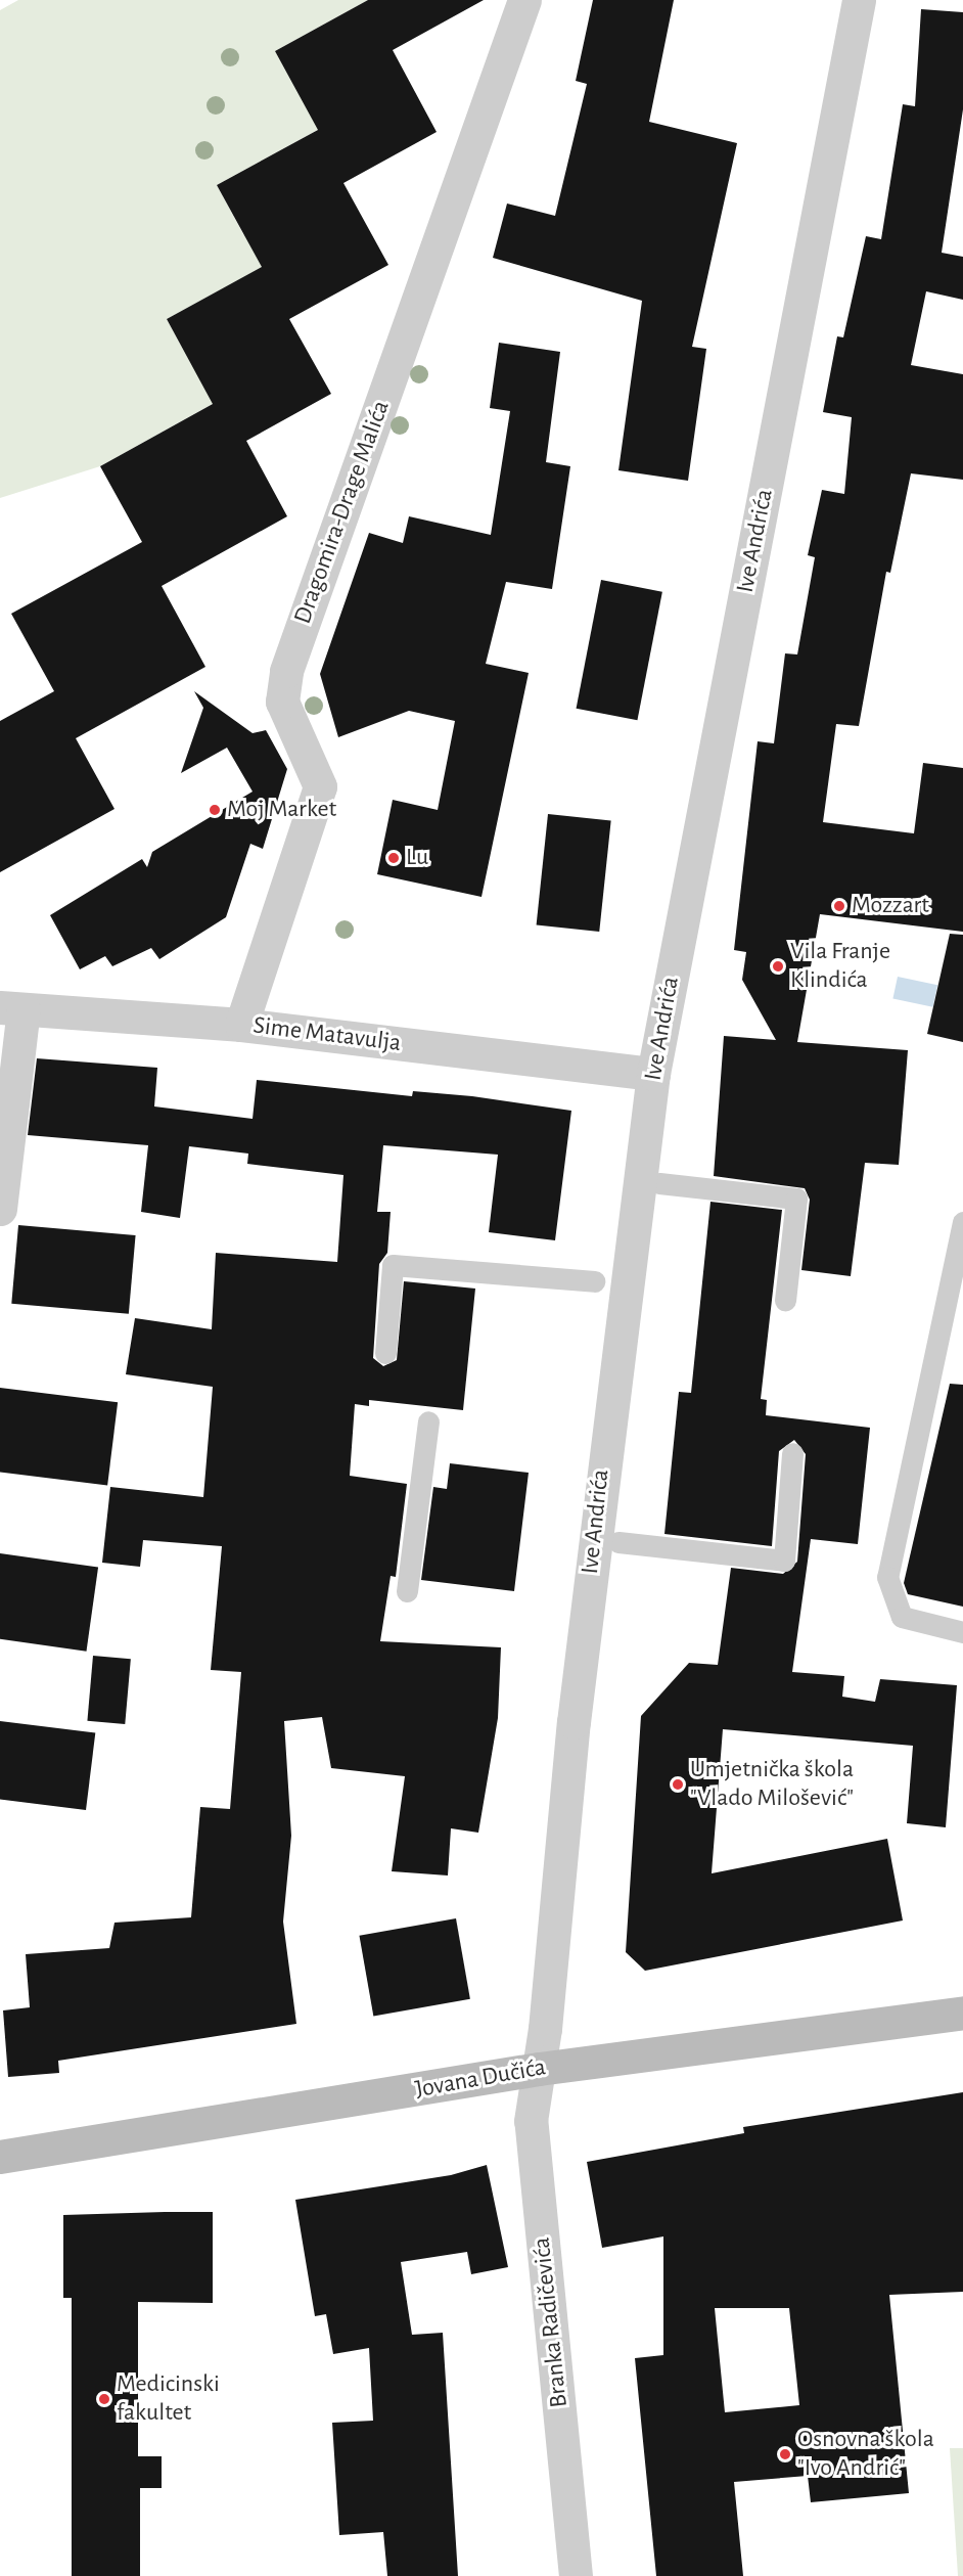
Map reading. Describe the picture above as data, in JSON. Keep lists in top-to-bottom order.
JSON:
{
  "streets": {
    "street": [
      "Dragomira-Drage Malića",
      "Ive Andrića",
      "Sime Matavulja",
      "Jovana Dučića",
      "Branka Radičevića"
    ]
  },
  "crossings": [
    ["Dragomira-Drage Malića", "Sime Matavulja"],
    ["Ive Andrića", "Sime Matavulja"],
    ["Ive Andrića", "Jovana Dučića"],
    ["Ive Andrića", "Branka Radičevića"],
    ["Jovana Dučića", "Branka Radičevića"]
  ],
  "places": [
    "Moj Market",
    "Lu",
    "Mozzart",
    "Vila Franje Klindića",
    "Umjetnička škola \"Vlado Milošević\"",
    "Medicinski fakultet",
    "Osnovna škola \"Ivo Andrić\""
  ]
}
